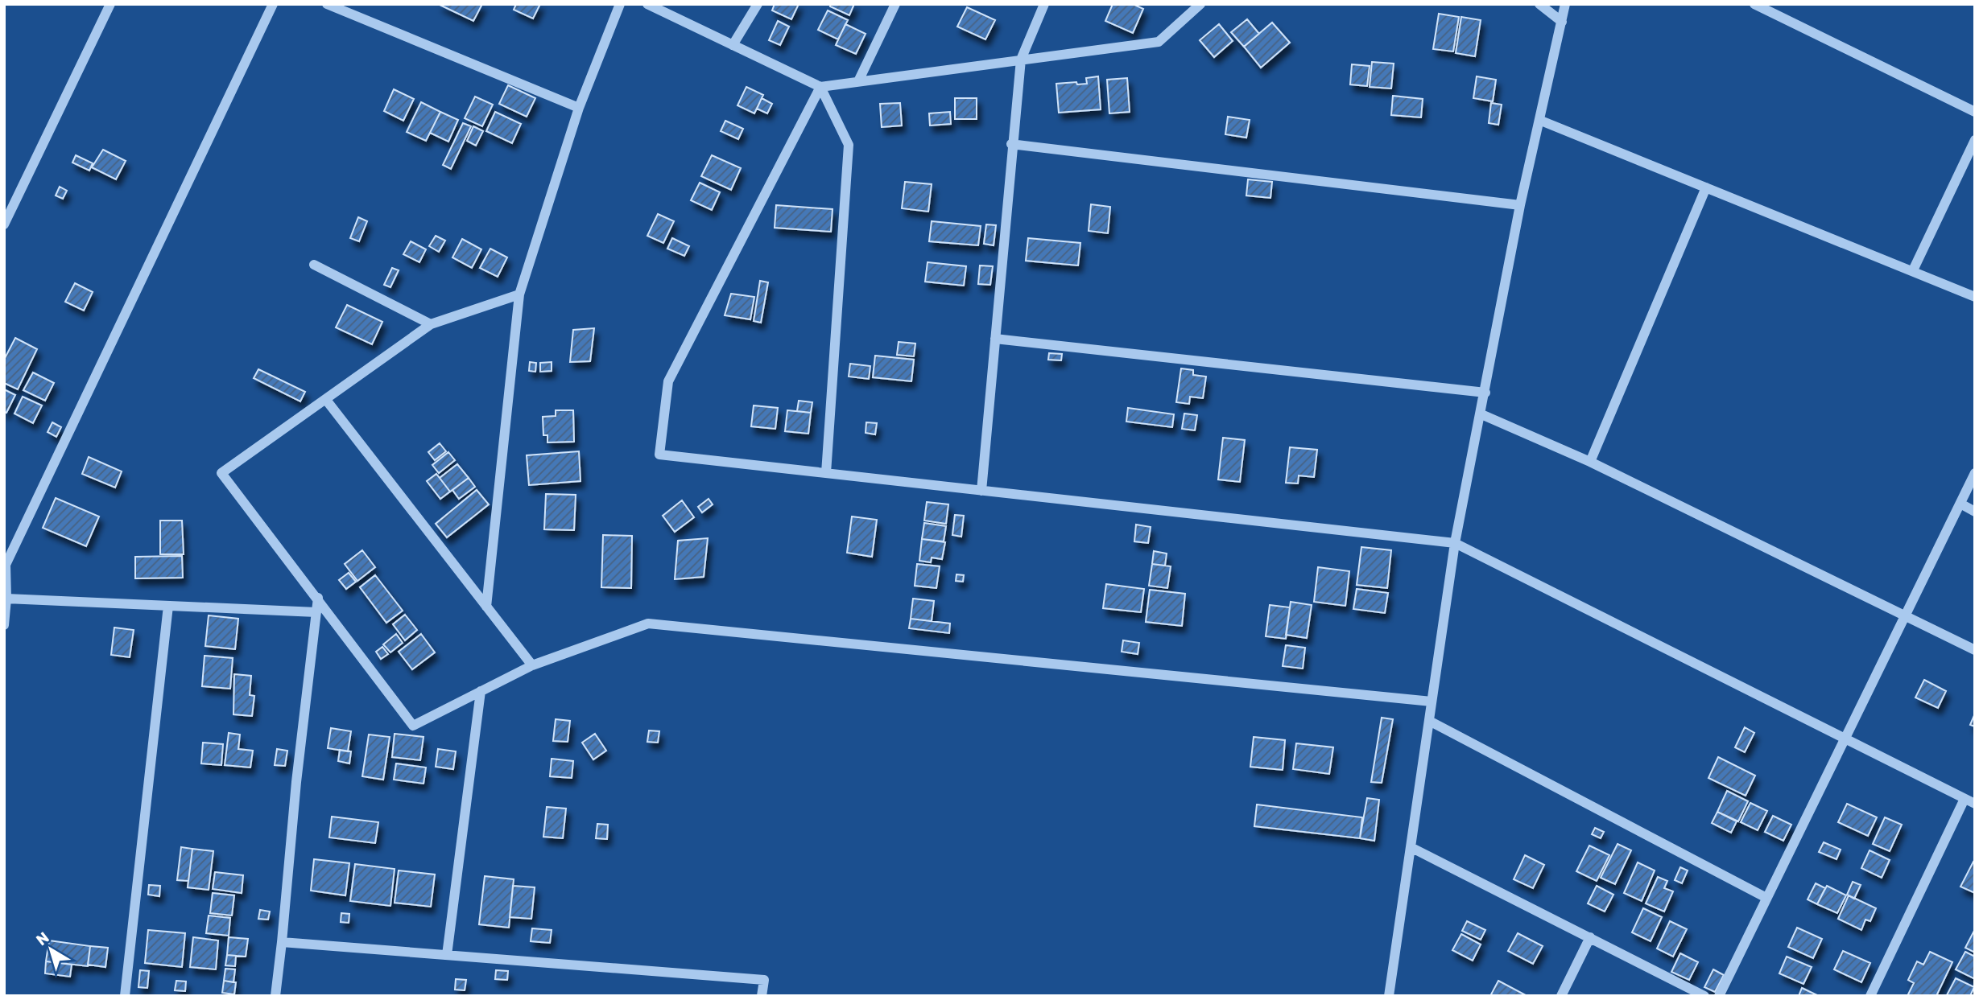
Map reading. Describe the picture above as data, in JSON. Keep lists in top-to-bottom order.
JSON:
{
  "north": "top left"
}
